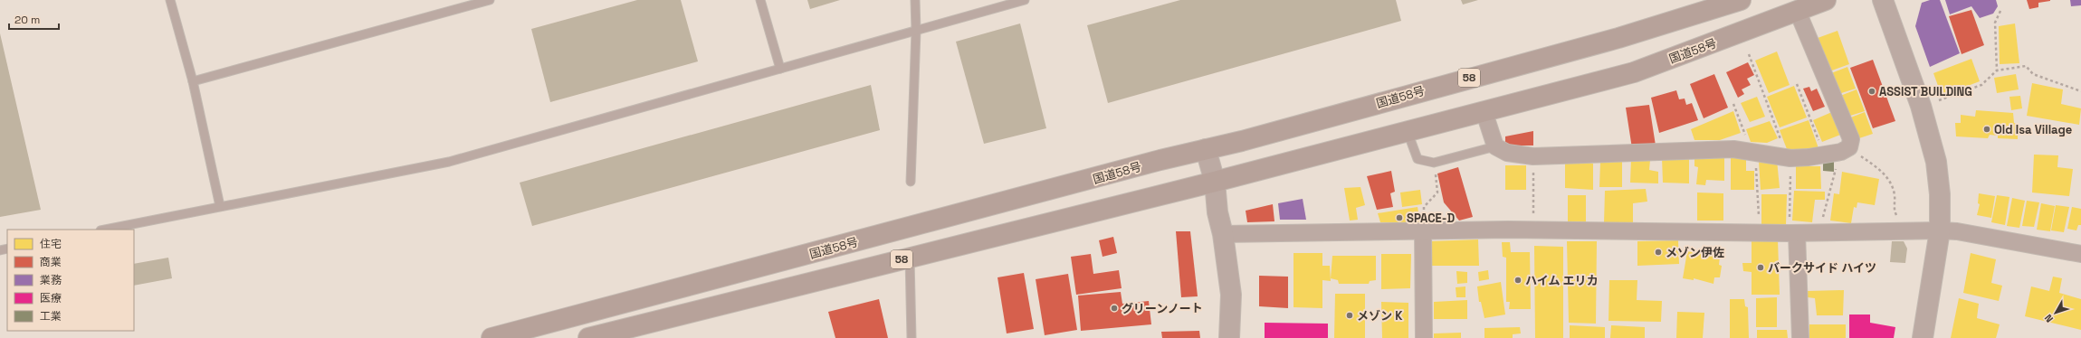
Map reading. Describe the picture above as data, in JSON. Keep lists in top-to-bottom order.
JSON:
{
  "streets": {
    "highway": ["国道58号", "58"]
  },
  "places": [
    "ASSIST BUILDING",
    "Old Isa Village",
    "SPACE-D",
    "メゾン伊佐",
    "バークサイド ハイツ",
    "ハイム エリカ",
    "グリーンノート",
    "メゾン K"
  ],
  "legend": [
    "住宅",
    "商業",
    "業務",
    "医療",
    "工業"
  ],
  "scale_bar": "20 m",
  "north": "bottom left"
}
